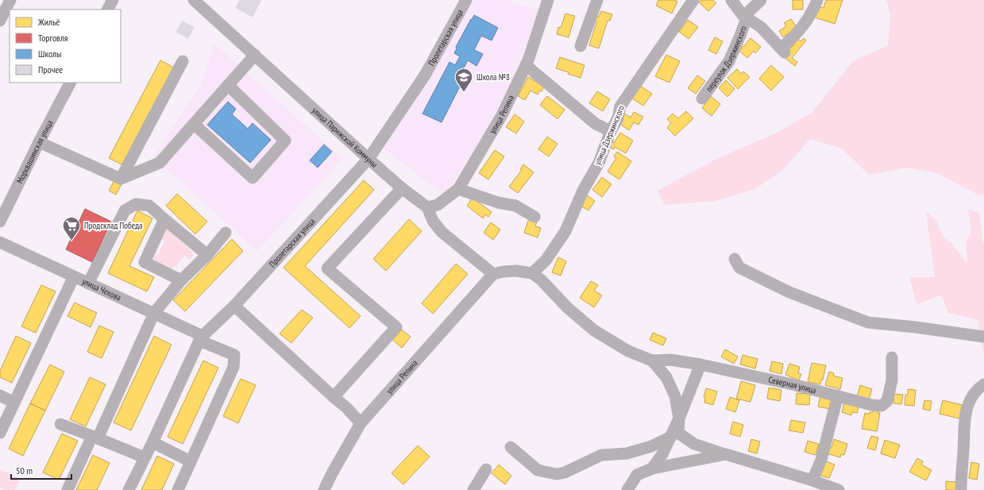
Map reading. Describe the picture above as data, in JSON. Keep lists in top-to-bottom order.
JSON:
{
  "streets": {
    "street": [
      "Пролетарская улица",
      "переулок Дзержинского",
      "улица Репина",
      "улица Дзержинского",
      "улица Парижской Коммуны",
      "Морквашинская улица",
      "улица Чехова",
      "Северная улица"
    ]
  },
  "crossings": [
    ["Пролетарская улица", "улица Парижской Коммуны"],
    ["Пролетарская улица", "улица Чехова"],
    ["улица Репина", "улица Парижской Коммуны"],
    ["улица Дзержинского", "Северная улица"]
  ],
  "places": {
    "school or university": ["Школа №8"],
    "supermarket": ["Продсклад Победа"]
  },
  "legend": [
    "Жильё",
    "Торговля",
    "Школы",
    "Прочее"
  ],
  "scale_bar": "50 m"
}
